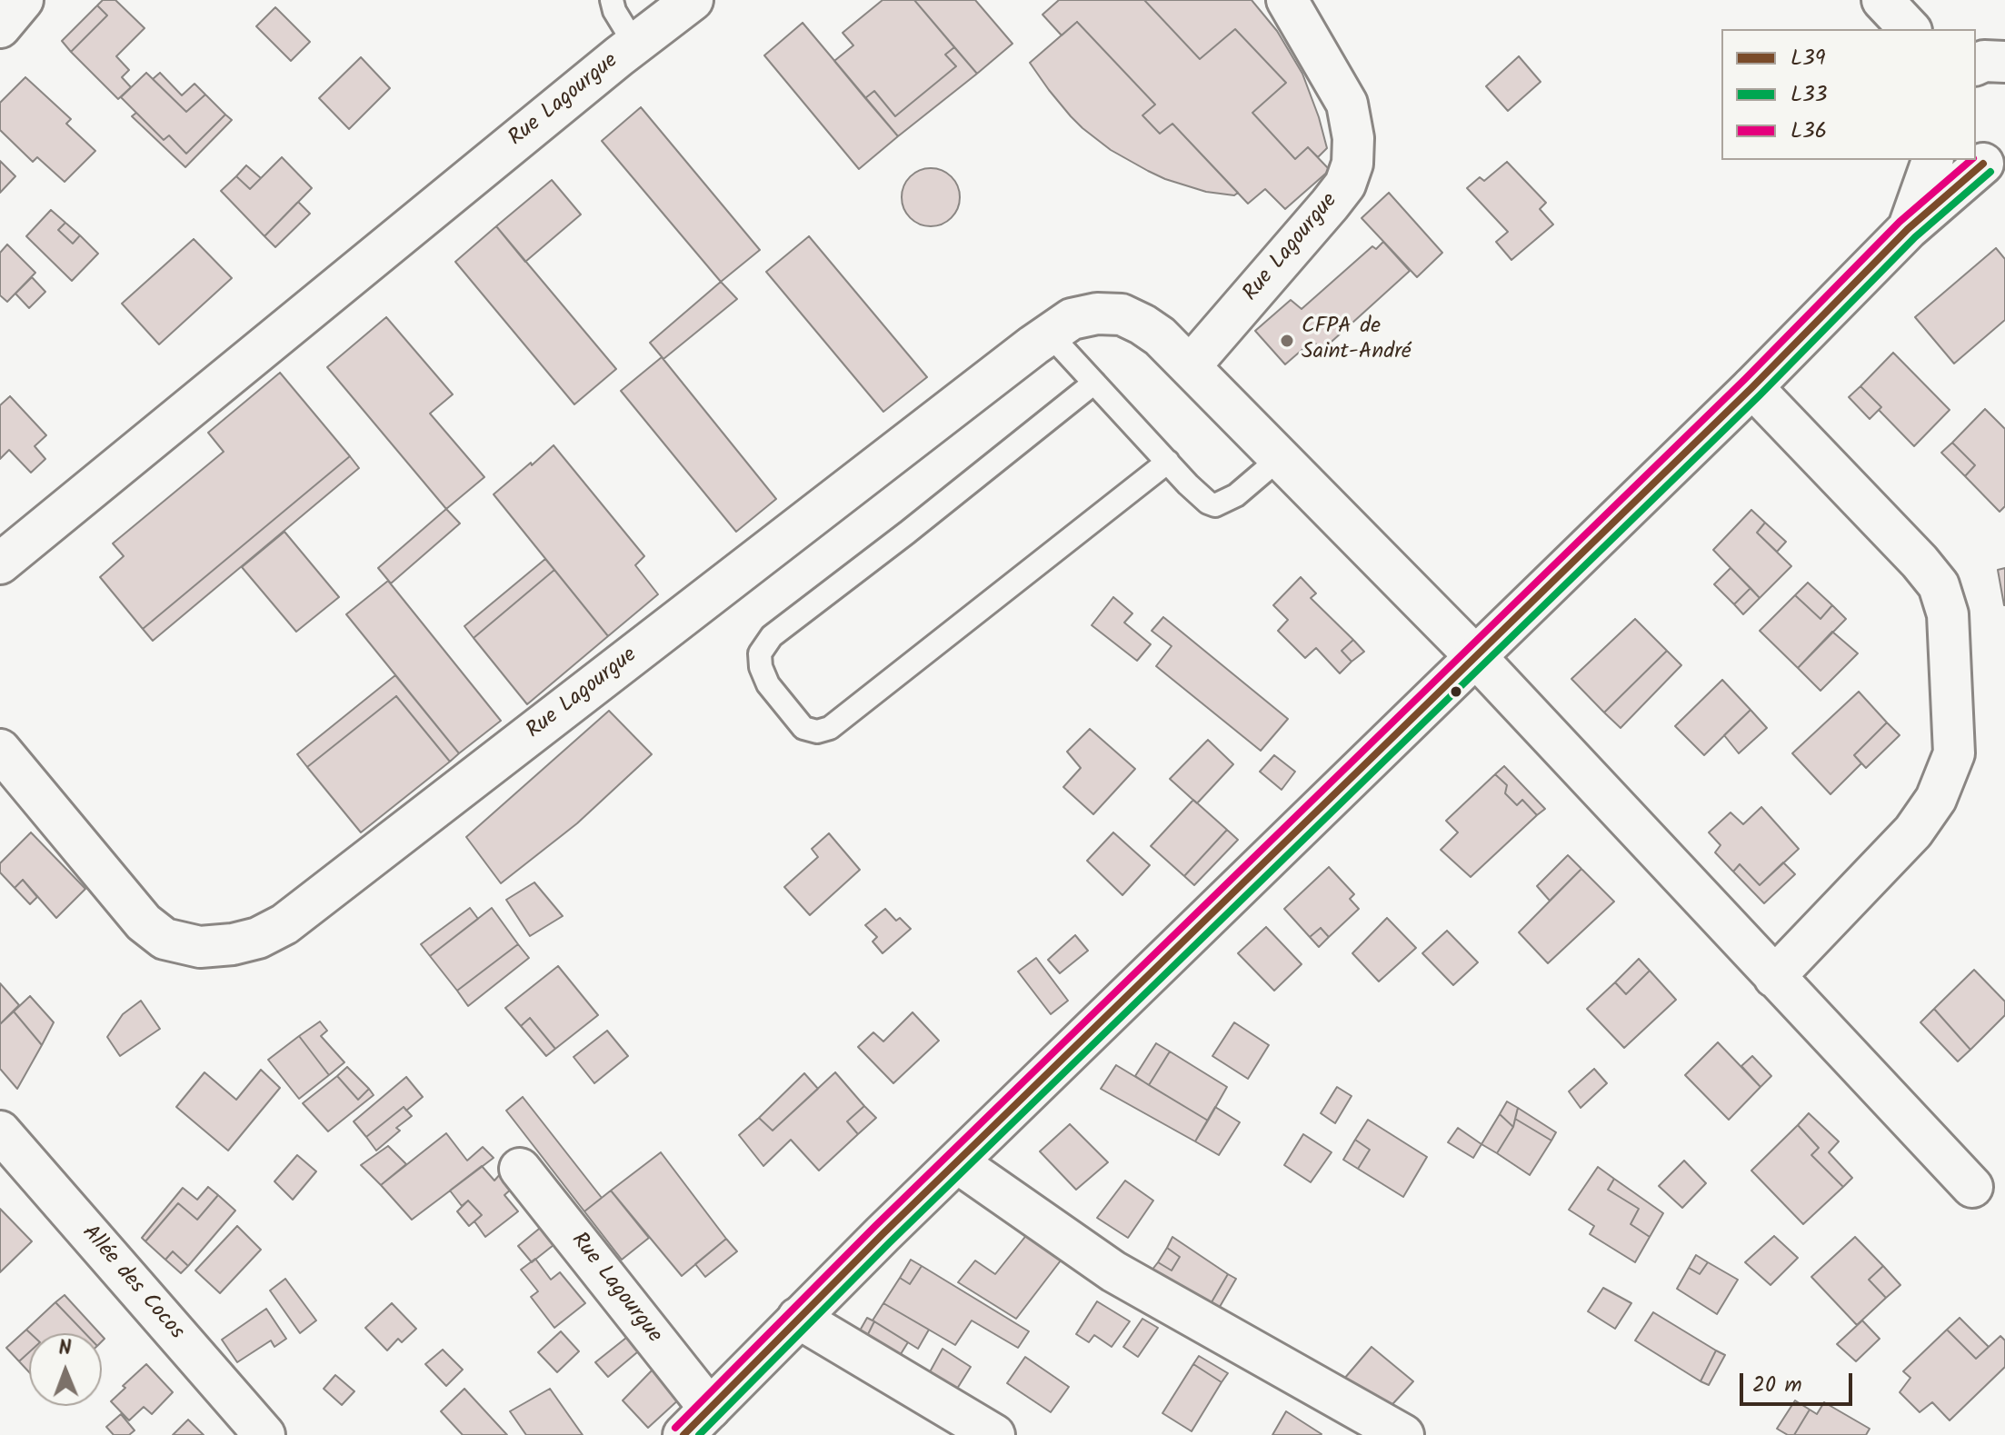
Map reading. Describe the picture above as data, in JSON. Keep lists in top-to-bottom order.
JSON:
{
  "streets": {
    "street": ["Rue Lagourgue", "Allée des Cocos"]
  },
  "places": ["CFPA de Saint-André"],
  "lines": ["transit line L36", "transit line L39", "transit line L33"],
  "legend": ["L39", "L33", "L36"],
  "scale_bar": "20 m",
  "north": "top"
}
